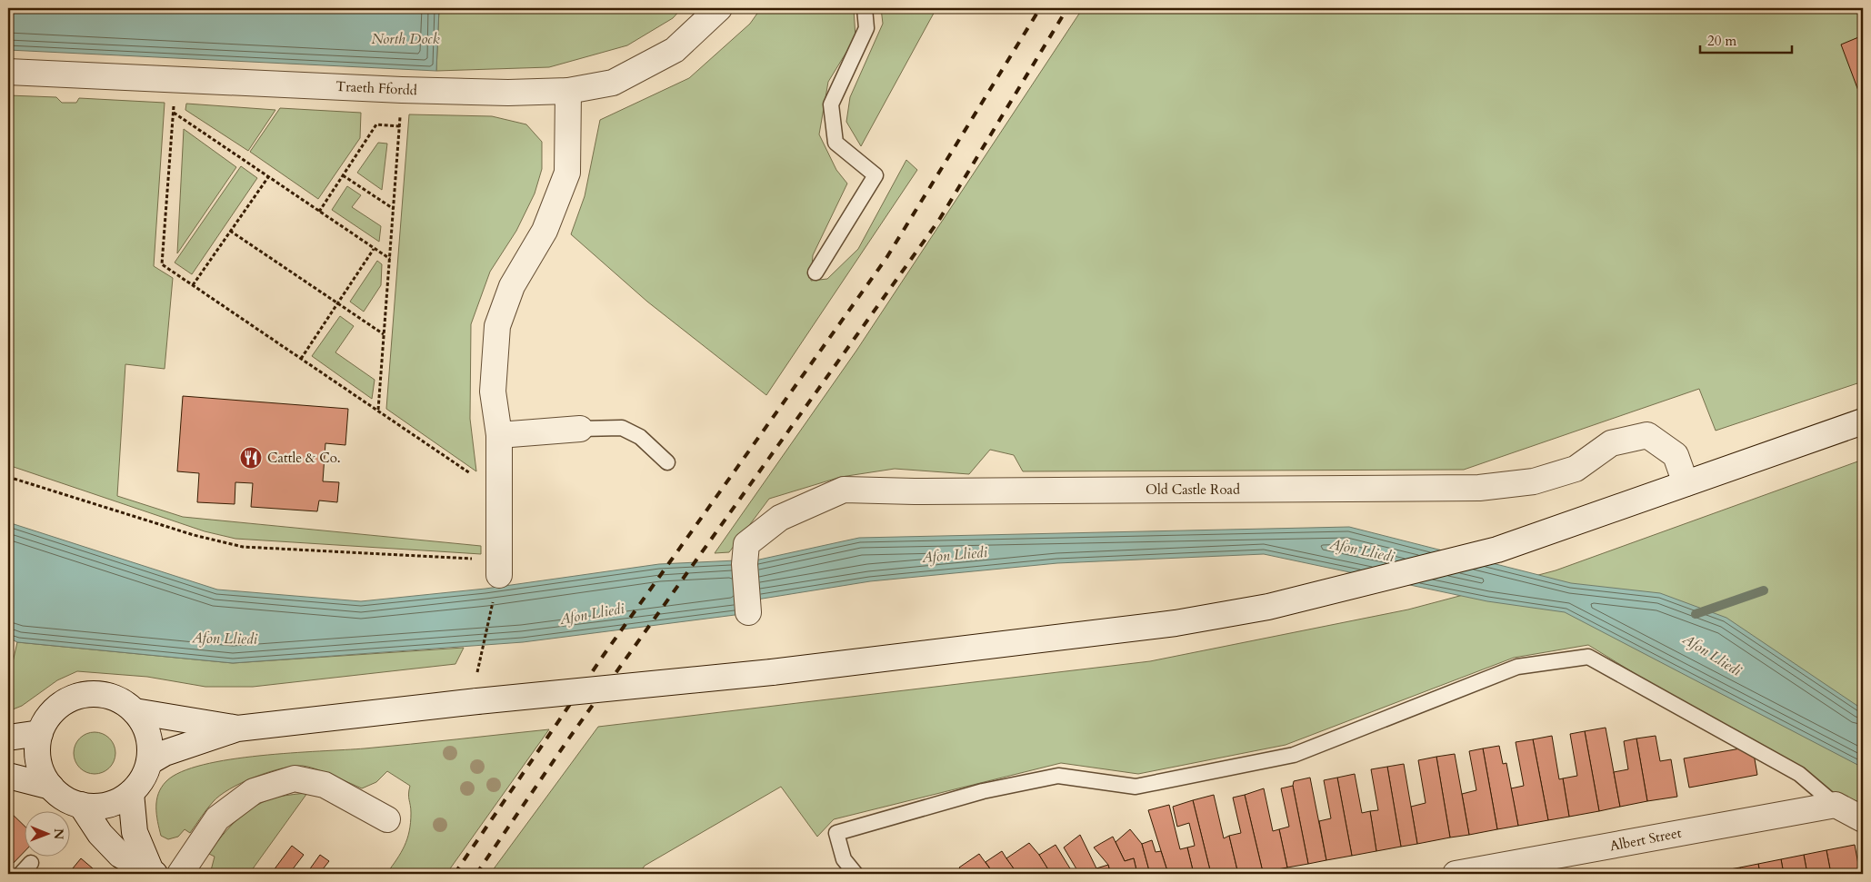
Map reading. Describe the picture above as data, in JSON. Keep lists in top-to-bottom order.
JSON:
{
  "streets": {
    "street": ["Traeth Ffordd", "Old Castle Road", "Albert Street"]
  },
  "water": ["North Dock", "Afon Lliedi"],
  "places": {
    "restaurant": ["Cattle & Co."]
  },
  "scale_bar": "20 m",
  "north": "right"
}
